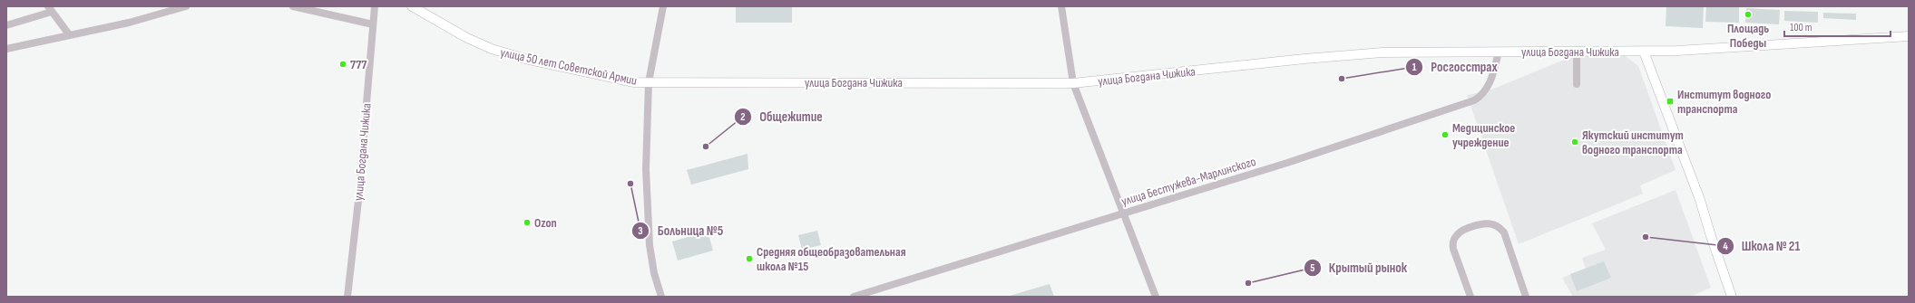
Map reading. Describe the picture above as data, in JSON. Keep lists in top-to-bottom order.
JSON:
{
  "streets": {
    "main road": ["улица Богдана Чижика", "улица 50 лет Советской Армии"],
    "street": ["улица Бестужева-Марлинского"]
  },
  "crossings": [
    ["улица Богдана Чижика", "улица 50 лет Советской Армии"],
    ["улица Богдана Чижика", "улица Бестужева-Марлинского"]
  ],
  "places": {
    "other": [
      "Площадь Победы",
      "777",
      "Росгосстрах",
      "Медицинское учреждение",
      "Якутский институт водного транспорта",
      "Общежитие",
      "Больница №5",
      "Ozon",
      "Школа № 21",
      "Средняя общеобразовательная школа №15",
      "Крытый рынок"
    ],
    "transit": ["Институт водного транспорта"]
  },
  "scale_bar": "100 m"
}
